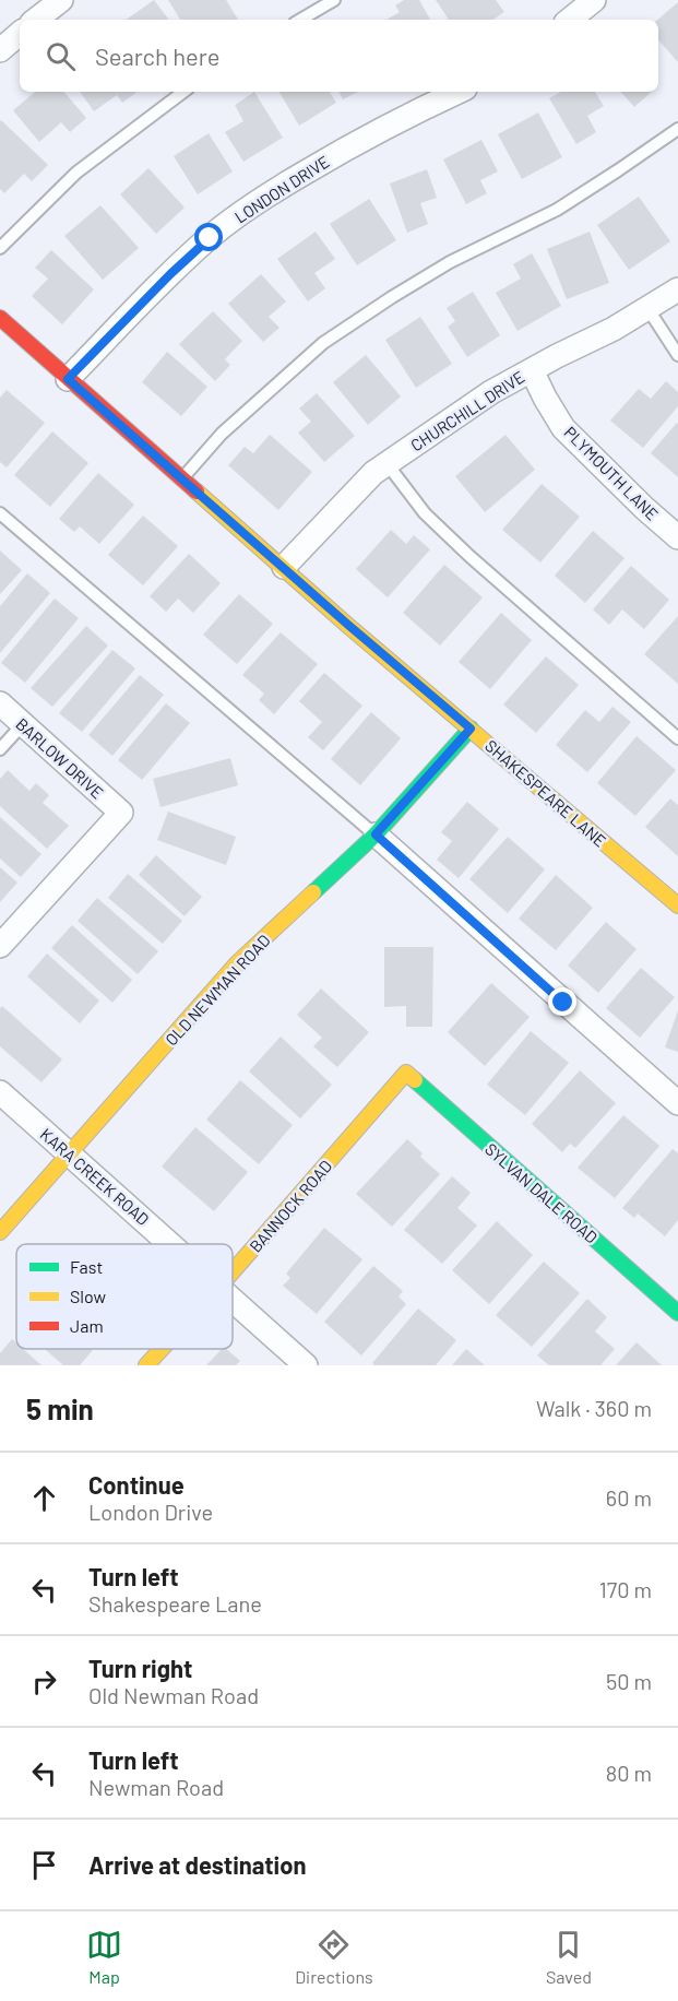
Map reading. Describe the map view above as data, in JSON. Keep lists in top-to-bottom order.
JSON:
{
  "streets": {
    "street": [
      "LONDON DRIVE",
      "CHURCHILL DRIVE",
      "PLYMOUTH LANE",
      "BARLOW DRIVE",
      "SHAKESPEARE LANE",
      "OLD NEWMAN ROAD",
      "KARA CREEK ROAD",
      "SYLVAN DALE ROAD",
      "BANNOCK ROAD"
    ]
  },
  "crossings": [
    ["LONDON DRIVE", "SHAKESPEARE LANE"],
    ["CHURCHILL DRIVE", "PLYMOUTH LANE"],
    ["CHURCHILL DRIVE", "SHAKESPEARE LANE"],
    ["SHAKESPEARE LANE", "OLD NEWMAN ROAD"],
    ["OLD NEWMAN ROAD", "KARA CREEK ROAD"],
    ["SYLVAN DALE ROAD", "BANNOCK ROAD"]
  ],
  "legend": ["Fast", "Slow", "Jam"],
  "page": {
    "search": "Search here",
    "heading": ["5 min", "Walk · 360 m"],
    "list": [
      ["Continue", "London Drive", "60 m"],
      ["Turn left", "Shakespeare Lane", "170 m"],
      ["Turn right", "Old Newman Road", "50 m"],
      ["Turn left", "Newman Road", "80 m"],
      "Arrive at destination"
    ],
    "nav": ["Map", "Directions", "Saved"]
  }
}
